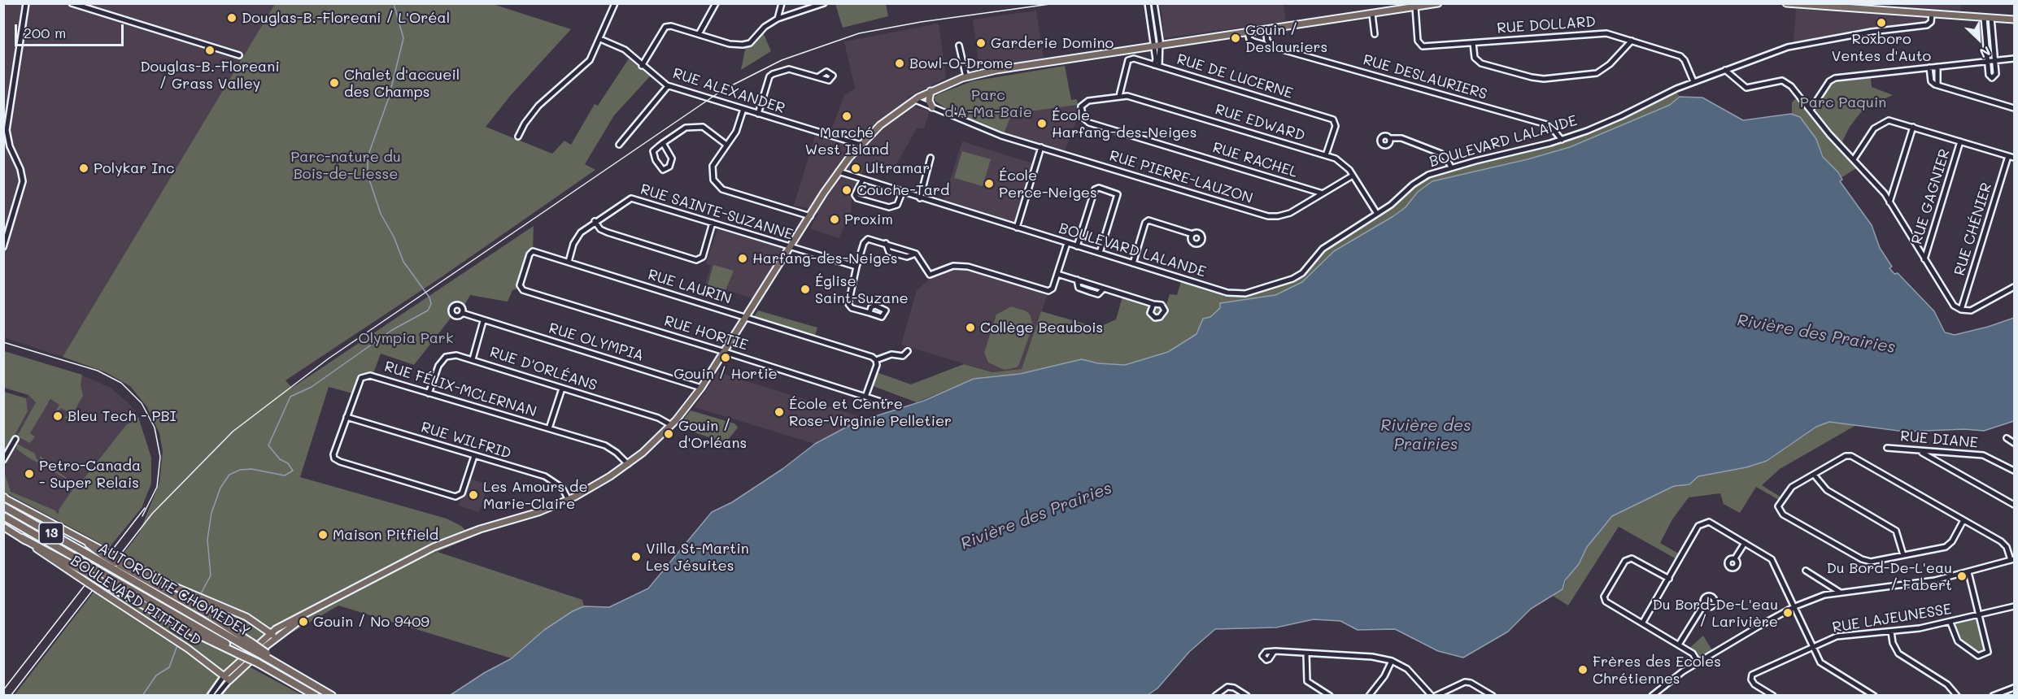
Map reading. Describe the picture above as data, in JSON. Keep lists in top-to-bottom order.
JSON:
{
  "streets": {
    "highway": ["13", "AUTOROUTE CHOMEDEY"],
    "main road": ["BOULEVARD PITFIELD"],
    "street": [
      "RUE DOLLARD",
      "RUE DE LUCERNE",
      "RUE DESLAURIERS",
      "RUE ALEXANDER",
      "RUE EDWARD",
      "BOULEVARD LALANDE",
      "RUE RACHEL",
      "RUE PIERRE-LAUZON",
      "RUE GAGNIER",
      "RUE SAINTE-SUZANNE",
      "RUE CHÉNIER",
      "RUE LAURIN",
      "RUE HORTIE",
      "RUE OLYMPIA",
      "RUE D'ORLÉANS",
      "RUE FÉLIX-MCLERNAN",
      "RUE DIANE",
      "RUE WILFRID",
      "RUE LAJEUNESSE"
    ]
  },
  "crossings": [
    ["RUE DOLLARD", "BOULEVARD LALANDE"],
    ["RUE DE LUCERNE", "RUE EDWARD"],
    ["RUE DESLAURIERS", "BOULEVARD LALANDE"],
    ["RUE EDWARD", "BOULEVARD LALANDE"],
    ["RUE EDWARD", "RUE RACHEL"],
    ["RUE EDWARD", "RUE PIERRE-LAUZON"],
    ["RUE RACHEL", "RUE PIERRE-LAUZON"],
    ["RUE SAINTE-SUZANNE", "RUE LAURIN"],
    ["RUE LAURIN", "RUE HORTIE"],
    ["RUE D'ORLÉANS", "RUE FÉLIX-MCLERNAN"],
    ["RUE FÉLIX-MCLERNAN", "RUE WILFRID"],
    ["AUTOROUTE CHOMEDEY", "BOULEVARD PITFIELD"]
  ],
  "water": ["Rivière des Prairies"],
  "parks": [
    "Parc d'A-Ma-Baie",
    "Parc Paquin",
    "Parc-nature du Bois-de-Liesse",
    "Olympia Park"
  ],
  "places": [
    "Douglas-B.-Floreani / L'Oréal",
    "Roxboro Ventes d'Auto",
    "Gouin / Deslauriers",
    "Garderie Domino",
    "Douglas-B.-Floreani / Grass Valley",
    "Bowl-O-Drome",
    "Chalet d'accueil des Champs",
    "Marché West Island",
    "École Harfang-des-Neiges",
    "Polykar Inc",
    "Ultramar",
    "École Perce-Neiges",
    "Couche-Tard",
    "Proxim",
    "Harfang-des-Neiges",
    "Église Saint-Suzane",
    "Collège Beaubois",
    "Gouin / Hortie",
    "École et Centre Rose-Virginie Pelletier",
    "Bleu Tech - PBI",
    "Gouin / d'Orléans",
    "Petro-Canada - Super Relais",
    "Les Amours de Marie-Claire",
    "Maison Pitfield",
    "Villa St-Martin Les Jésuites",
    "Du Bord-De-L'eau / Fabert",
    "Du Bord-De-L'eau / Larivière",
    "Gouin / No 9409",
    "Frères des Ecoles Chrétiennes"
  ],
  "scale_bar": "200 m",
  "north": "bottom right"
}
